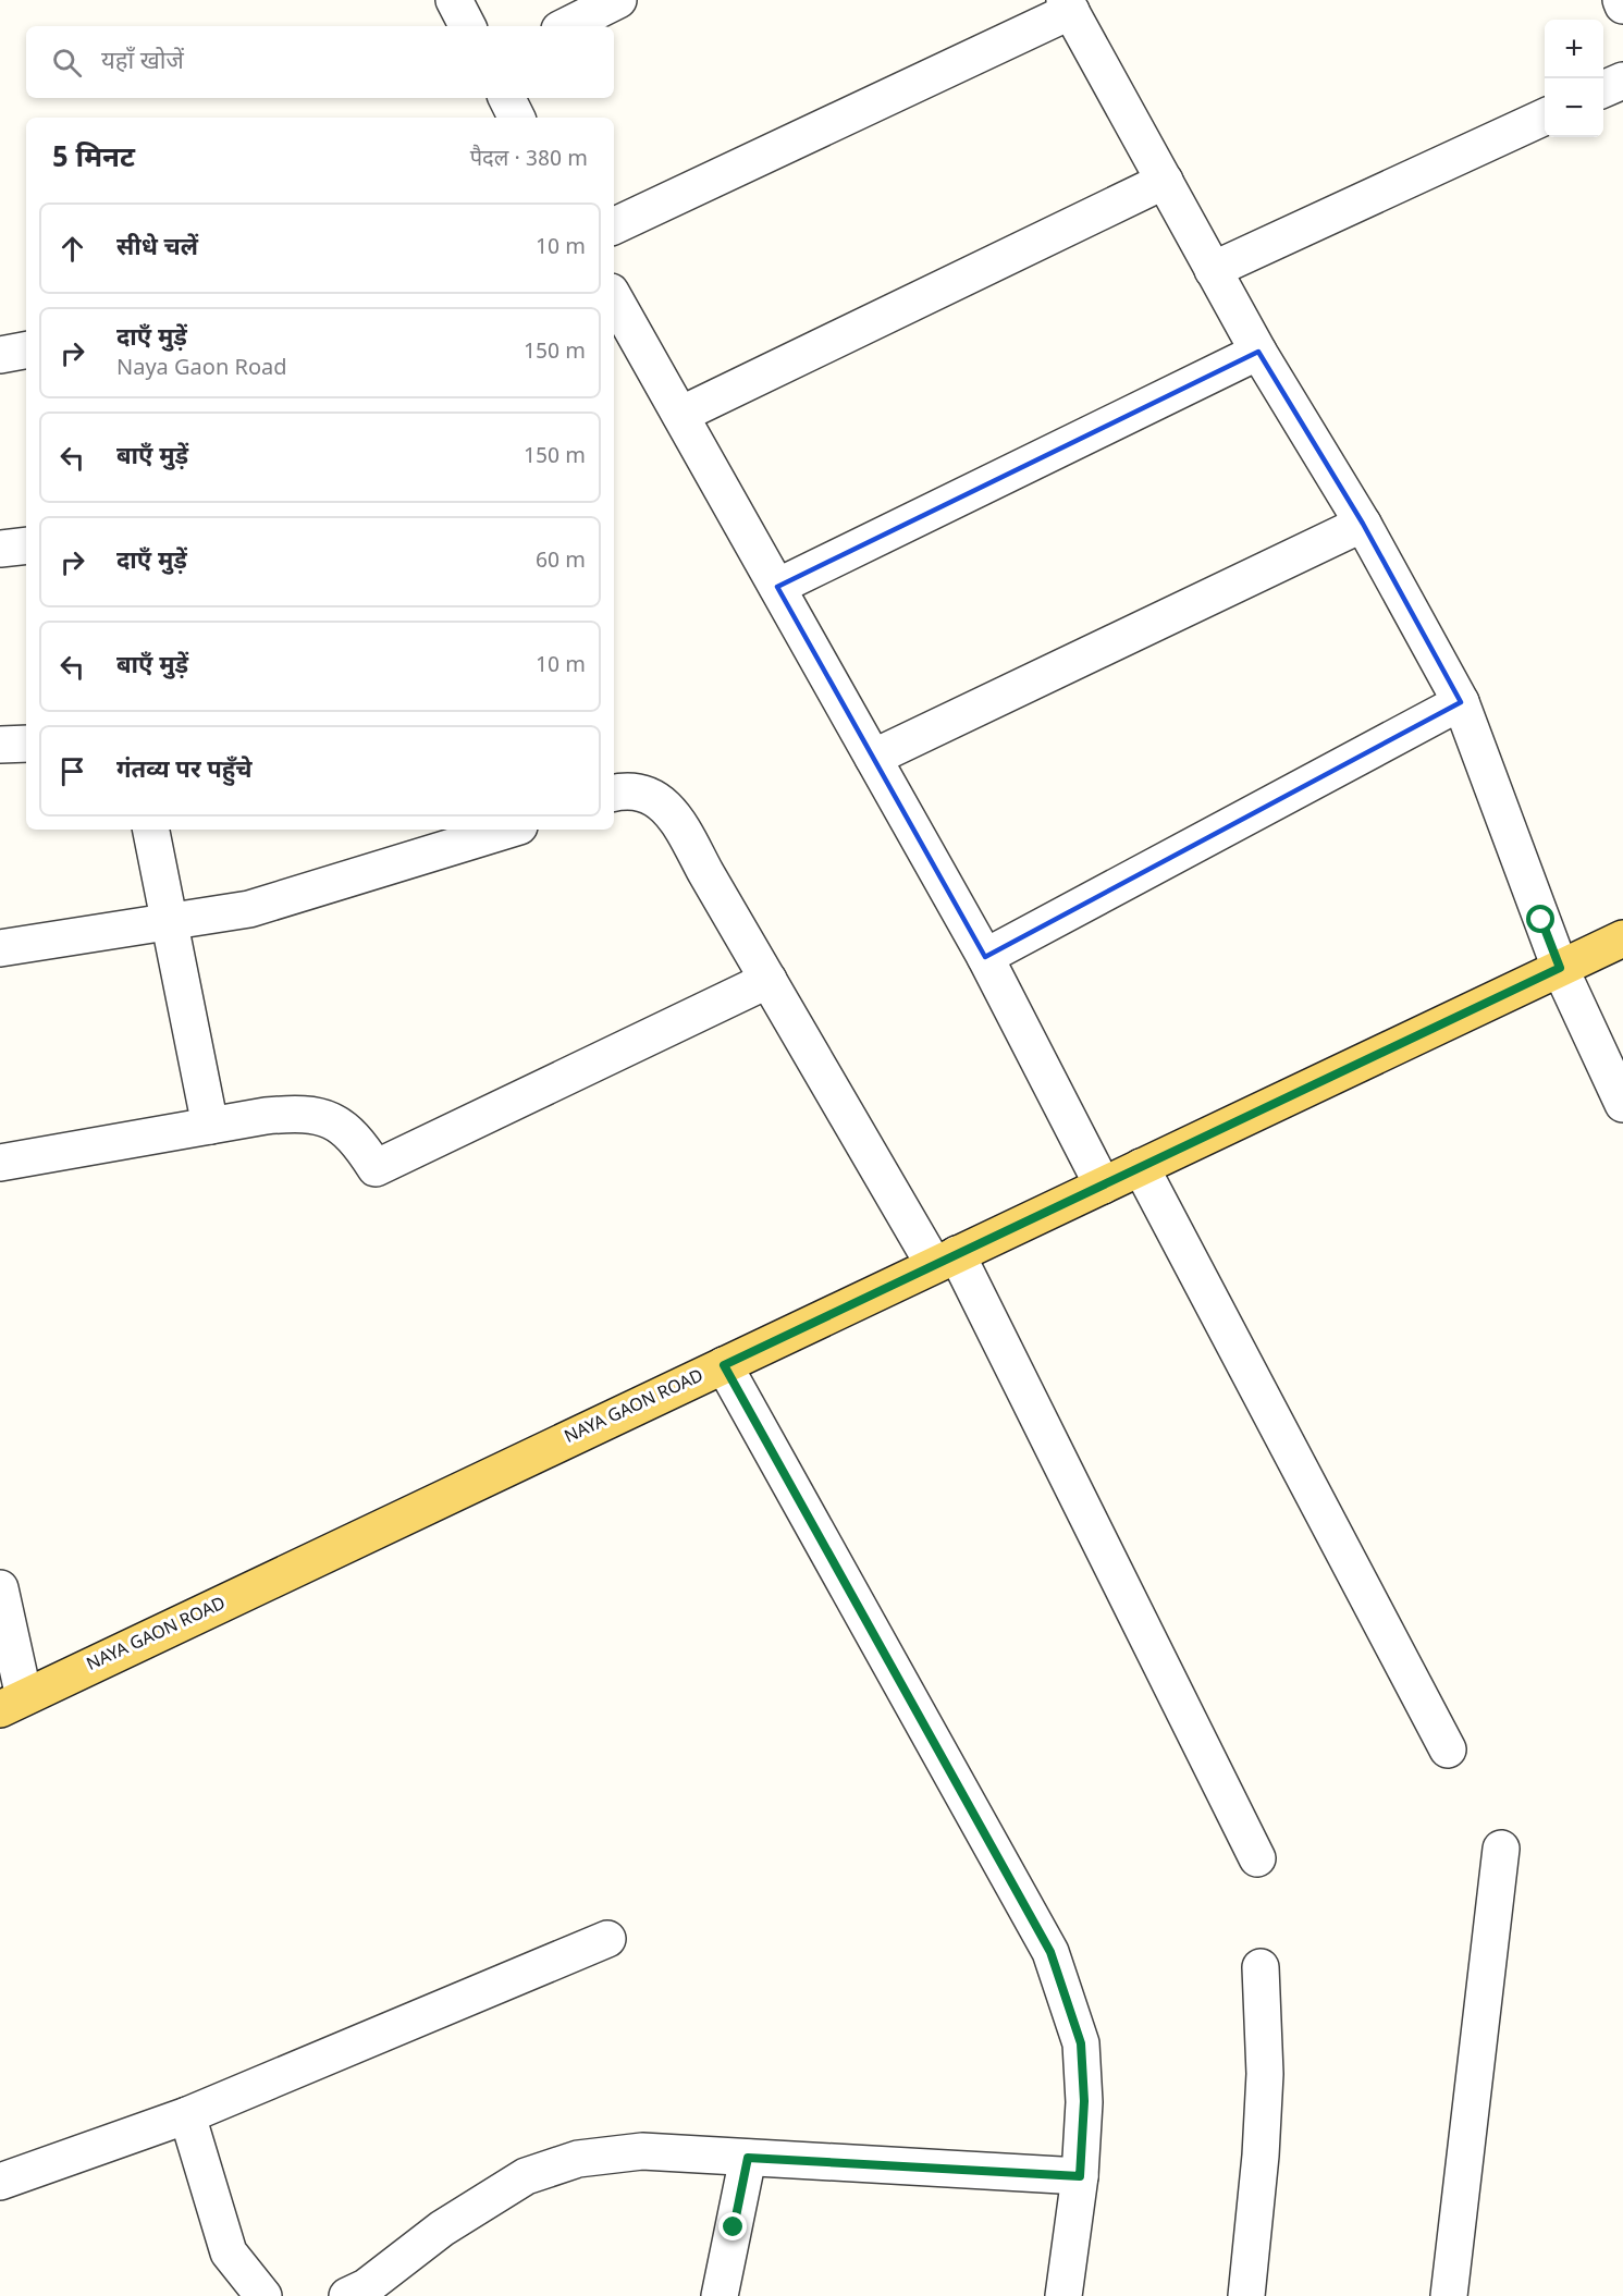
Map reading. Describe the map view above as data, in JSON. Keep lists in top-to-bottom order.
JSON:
{
  "streets": {
    "main road": ["NAYA GAON ROAD"]
  },
  "page": {
    "map_buttons": ["+", "−"],
    "search": "यहाँ खोजें",
    "heading": ["5 मिनट", "पैदल · 380 m"],
    "list": [
      ["सीधे चलें", "10 m"],
      ["दाएँ मुड़ें", "Naya Gaon Road", "150 m"],
      ["बाएँ मुड़ें", "150 m"],
      ["दाएँ मुड़ें", "60 m"],
      ["बाएँ मुड़ें", "10 m"],
      "गंतव्य पर पहुँचे"
    ]
  }
}
